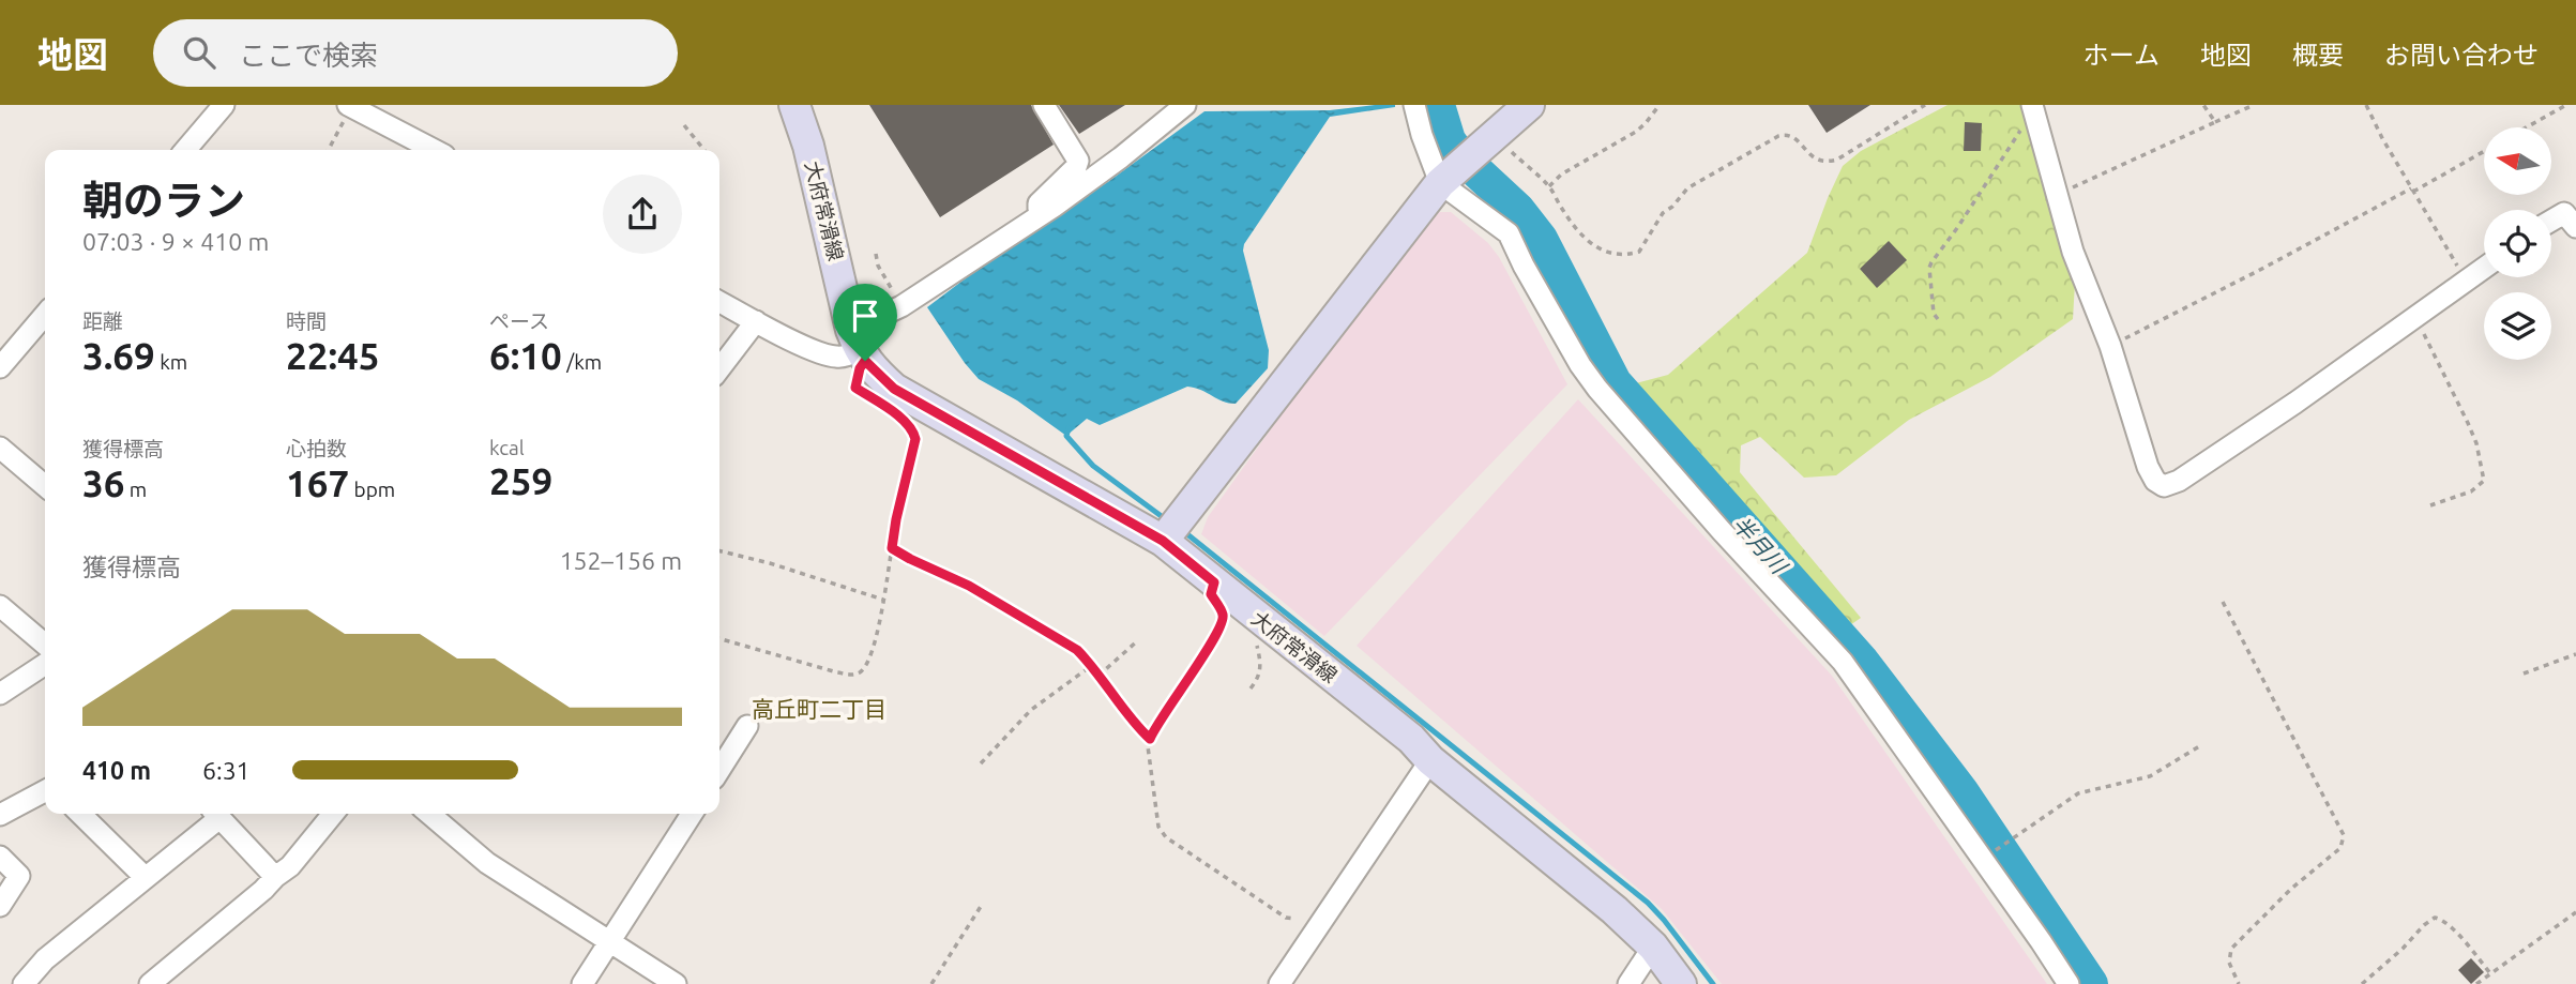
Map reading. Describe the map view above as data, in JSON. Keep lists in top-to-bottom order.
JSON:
{
  "streets": {
    "main road": ["大府常滑線"]
  },
  "districts": ["高丘町二丁目"],
  "water": ["半月川"],
  "north": "left",
  "page": {
    "header": "地図",
    "search": "ここで検索",
    "nav": [
      "ホーム",
      "地図",
      "概要",
      "お問い合わせ"
    ],
    "heading": ["朝のラン", "07:03 · 9 × 410 m"],
    "stats": [
      ["距離", "3.69 km"],
      ["時間", "22:45"],
      ["ペース", "6:10 /km"],
      ["獲得標高", "36 m"],
      ["心拍数", "167 bpm"],
      ["kcal", "259"]
    ],
    "chart": ["獲得標高", "152–156 m"],
    "list": [
      {
        "name": "410 m",
        "note": "6:31"
      }
    ]
  }
}
